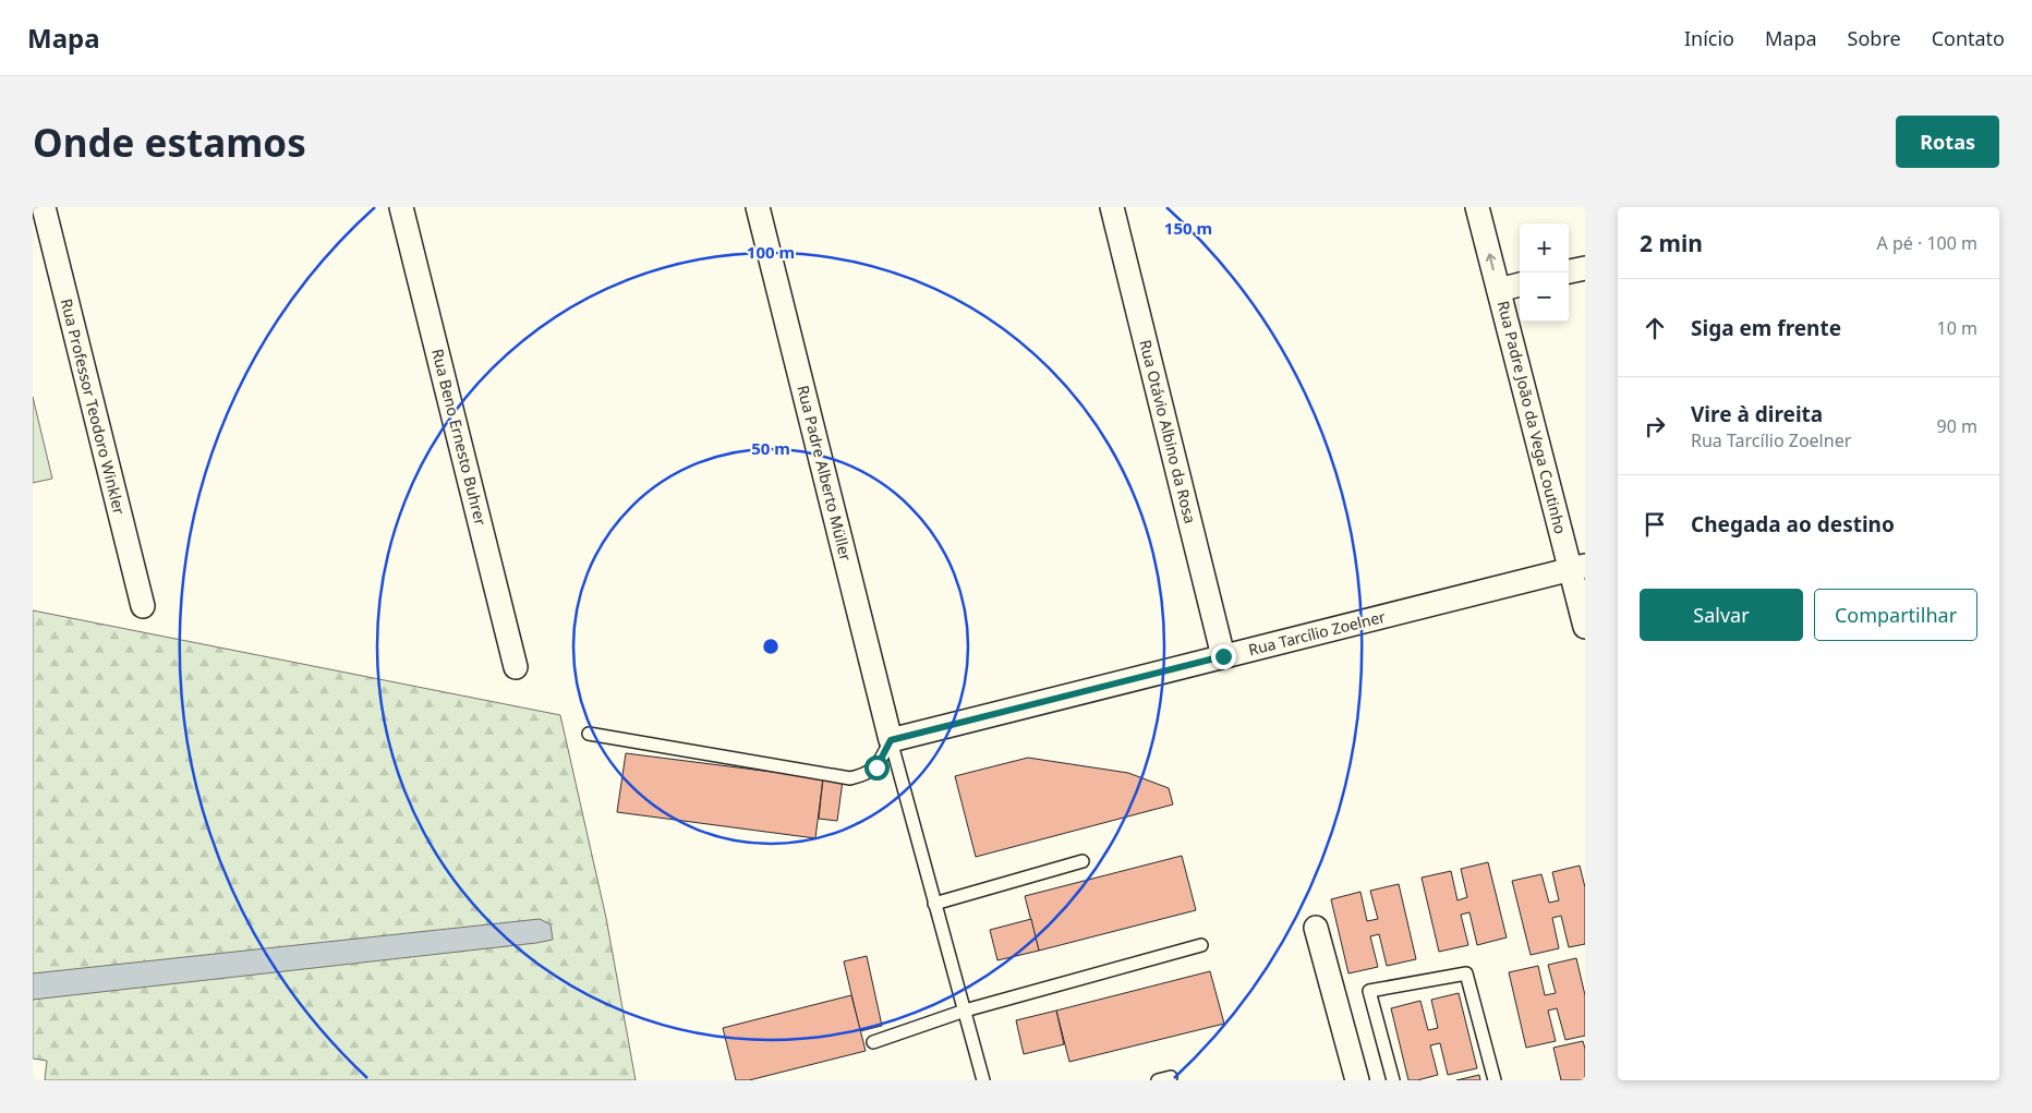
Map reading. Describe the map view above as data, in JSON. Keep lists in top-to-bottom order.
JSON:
{
  "streets": {
    "street": [
      "Rua Professor Teodoro Winkler",
      "Rua Padre João da Vega Coutinho",
      "Rua Otávio Albino da Rosa",
      "Rua Beno Ernesto Buhrer",
      "Rua Padre Alberto Müller",
      "Rua Tarcílio Zoelner"
    ]
  },
  "crossings": [
    ["Rua Padre João da Vega Coutinho", "Rua Tarcílio Zoelner"],
    ["Rua Otávio Albino da Rosa", "Rua Tarcílio Zoelner"],
    ["Rua Padre Alberto Müller", "Rua Tarcílio Zoelner"]
  ],
  "page": {
    "header": "Mapa",
    "nav": [
      "Início",
      "Mapa",
      "Sobre",
      "Contato"
    ],
    "buttons": [
      "Rotas",
      ["Salvar", "Compartilhar"]
    ],
    "title": "Onde estamos",
    "heading": ["2 min", "A pé · 100 m"],
    "map_buttons": ["+", "−"],
    "list": [
      ["Siga em frente", "10 m"],
      ["Vire à direita", "Rua Tarcílio Zoelner", "90 m"],
      "Chegada ao destino"
    ]
  },
  "rings": ["150 m", "100 m", "50 m"]
}
